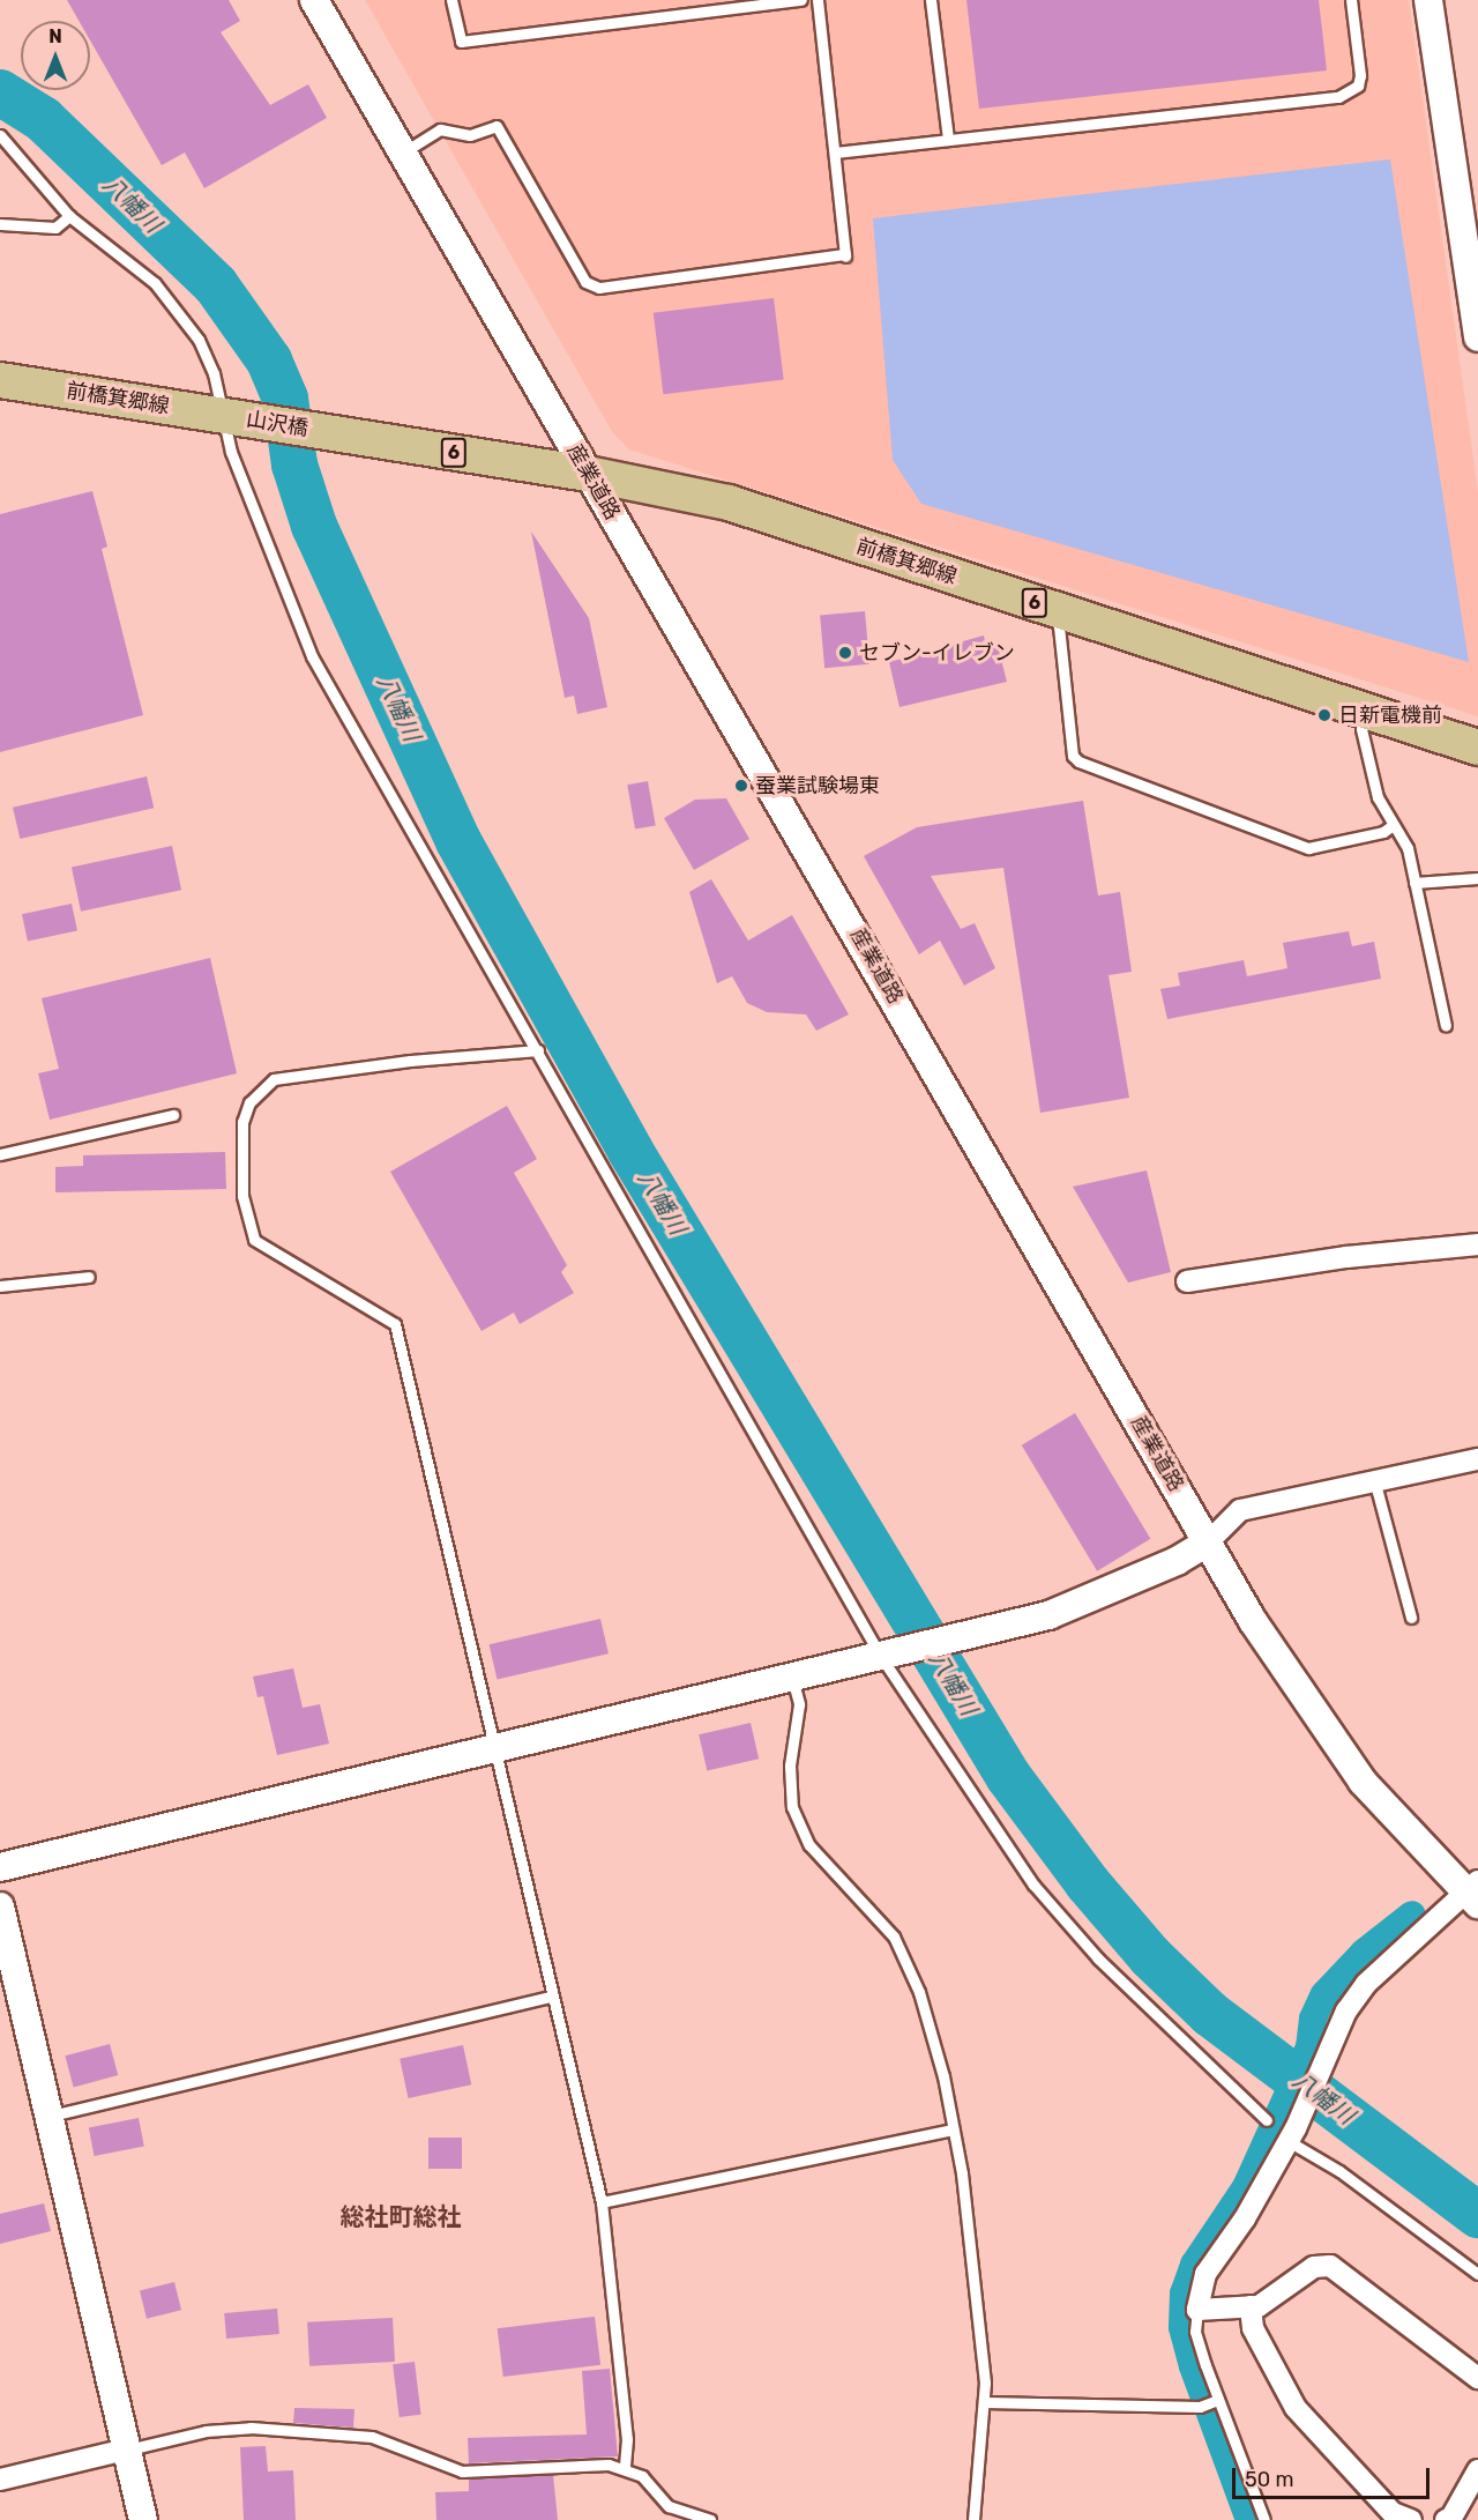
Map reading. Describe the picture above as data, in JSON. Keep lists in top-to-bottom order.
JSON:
{
  "streets": {
    "main road": ["前橋箕郷線", "山沢橋", "6"],
    "street": ["産業道路"]
  },
  "crossings": [
    ["前橋箕郷線", "山沢橋"],
    ["前橋箕郷線", "産業道路"]
  ],
  "districts": ["総社町総社"],
  "water": ["八幡川"],
  "places": ["セブン-イレブン", "日新電機前", "蚕業試験場東"],
  "scale_bar": "50 m",
  "north": "top"
}
